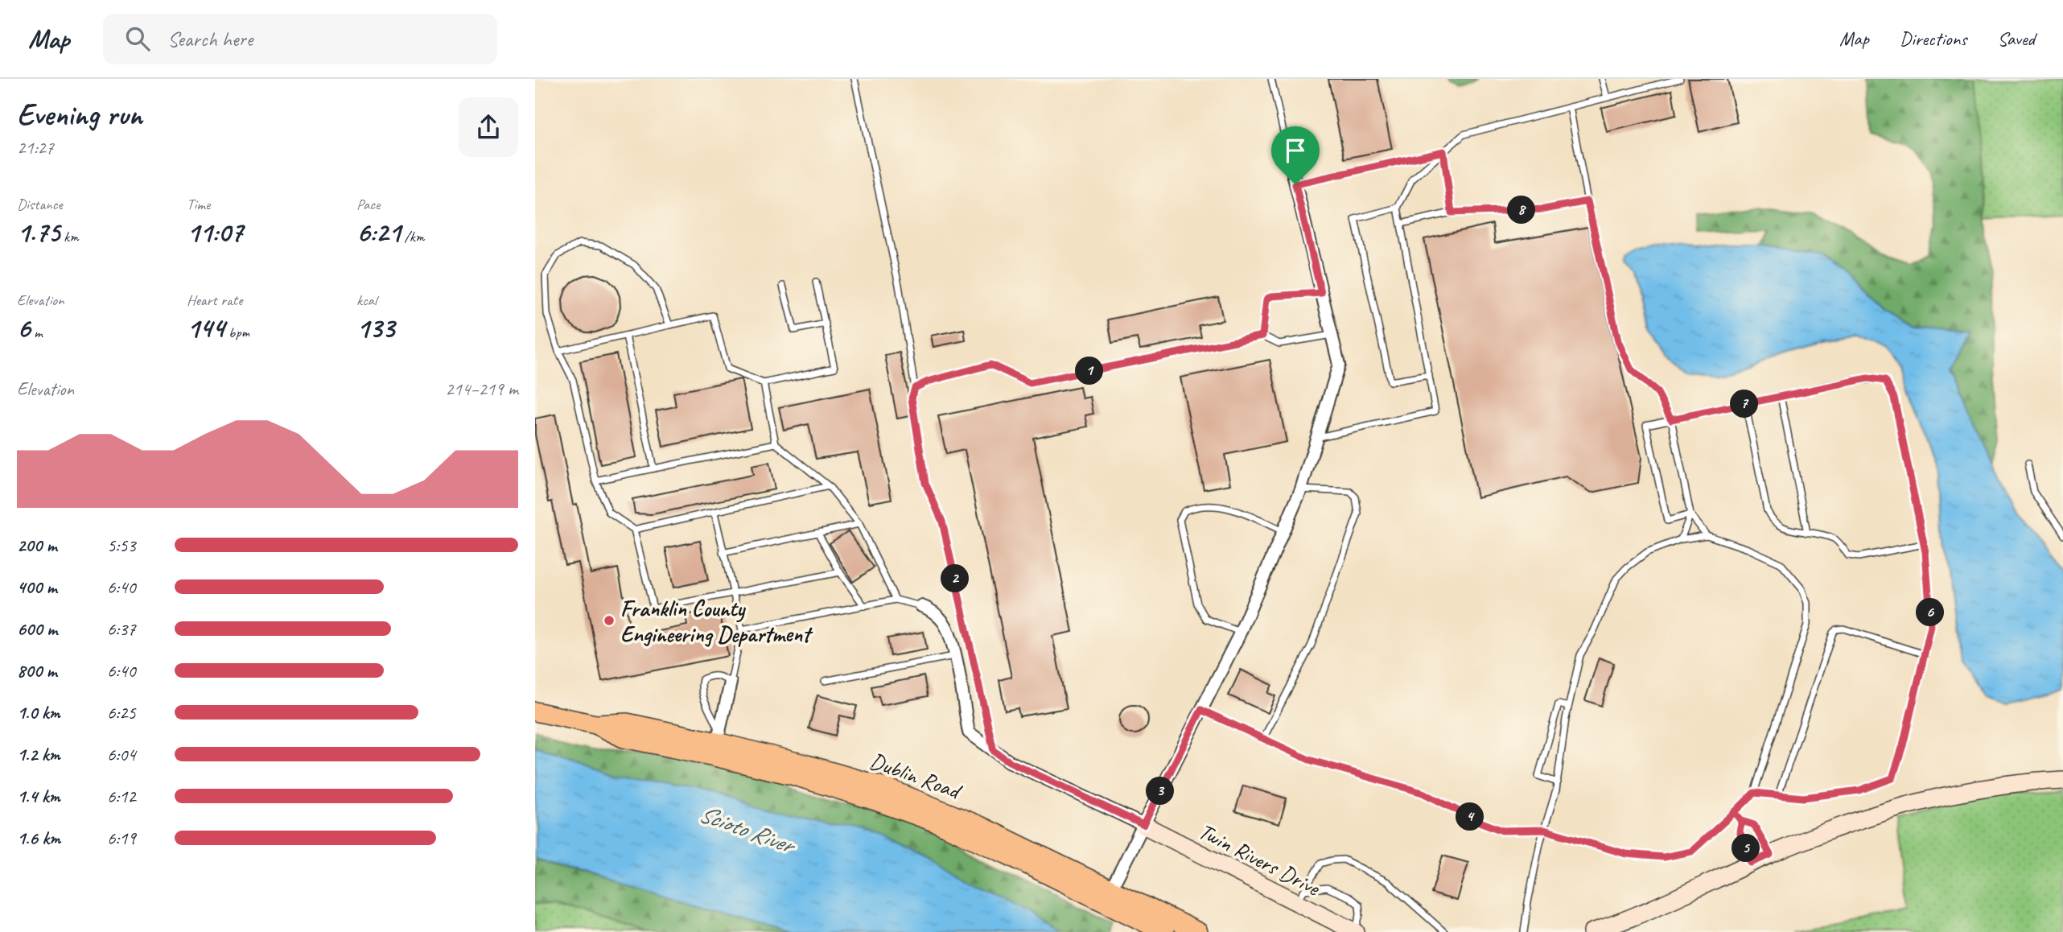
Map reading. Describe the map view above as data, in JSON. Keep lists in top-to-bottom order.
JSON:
{
  "streets": {
    "main road": ["Dublin Road"],
    "street": ["Twin Rivers Drive"]
  },
  "water": ["Scioto River"],
  "places": ["Franklin County Engineering Department"],
  "page": {
    "header": "Map",
    "search": "Search here",
    "nav": ["Map", "Directions", "Saved"],
    "heading": ["Evening run", "21:27"],
    "stats": [
      ["Distance", "1.75 km"],
      ["Time", "11:07"],
      ["Pace", "6:21 /km"],
      ["Elevation", "6 m"],
      ["Heart rate", "144 bpm"],
      ["kcal", "133"]
    ],
    "pins": [
      "8",
      "1",
      "7",
      "2",
      "6",
      "3",
      "4",
      "5"
    ],
    "chart": ["Elevation", "214–219 m"],
    "list": [
      {
        "name": "200 m",
        "note": "5:53"
      },
      {
        "name": "400 m",
        "note": "6:40"
      },
      {
        "name": "600 m",
        "note": "6:37"
      },
      {
        "name": "800 m",
        "note": "6:40"
      },
      {
        "name": "1.0 km",
        "note": "6:25"
      },
      {
        "name": "1.2 km",
        "note": "6:04"
      },
      {
        "name": "1.4 km",
        "note": "6:12"
      },
      {
        "name": "1.6 km",
        "note": "6:19"
      }
    ]
  }
}
